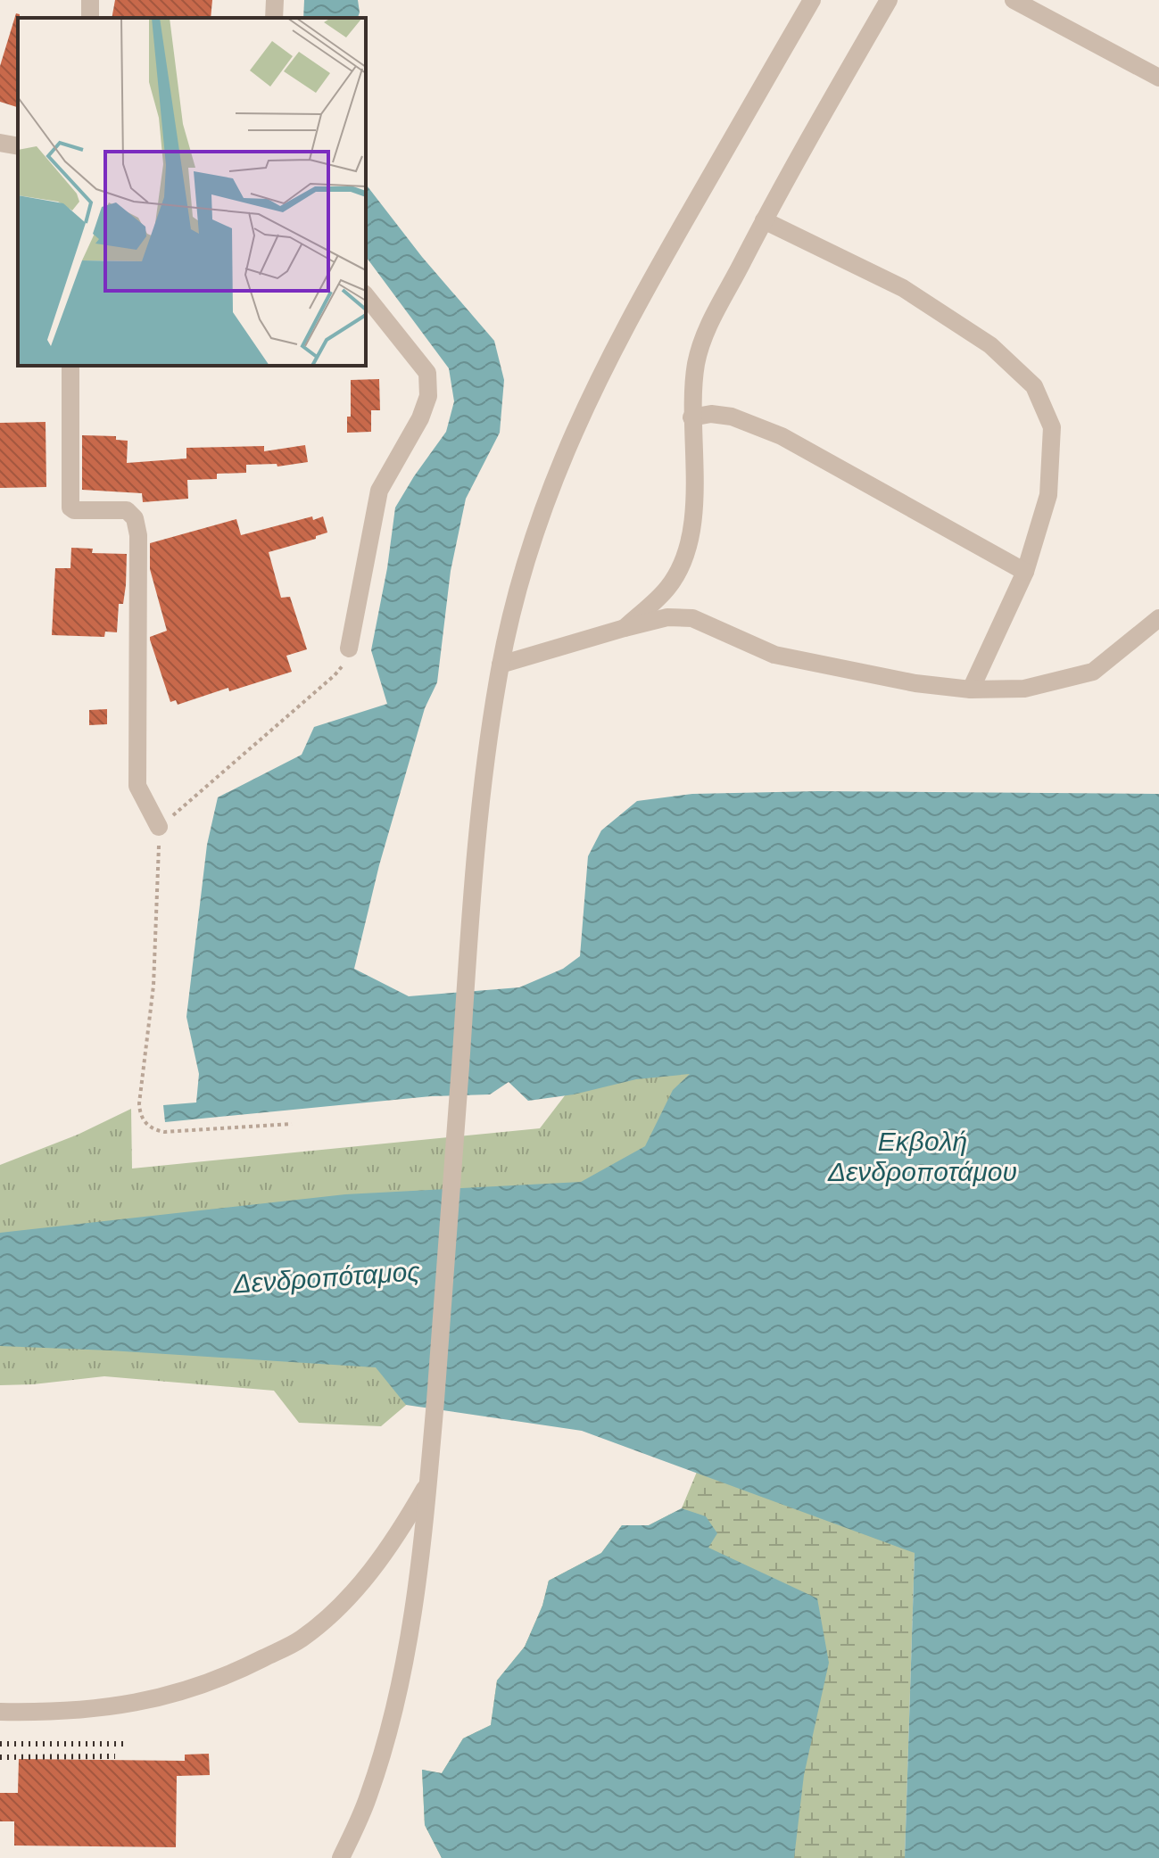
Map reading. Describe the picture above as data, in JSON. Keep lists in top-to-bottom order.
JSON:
{
  "water": ["Εκβολή Δενδροποτάμου", "Δενδροπόταμος"]
}
